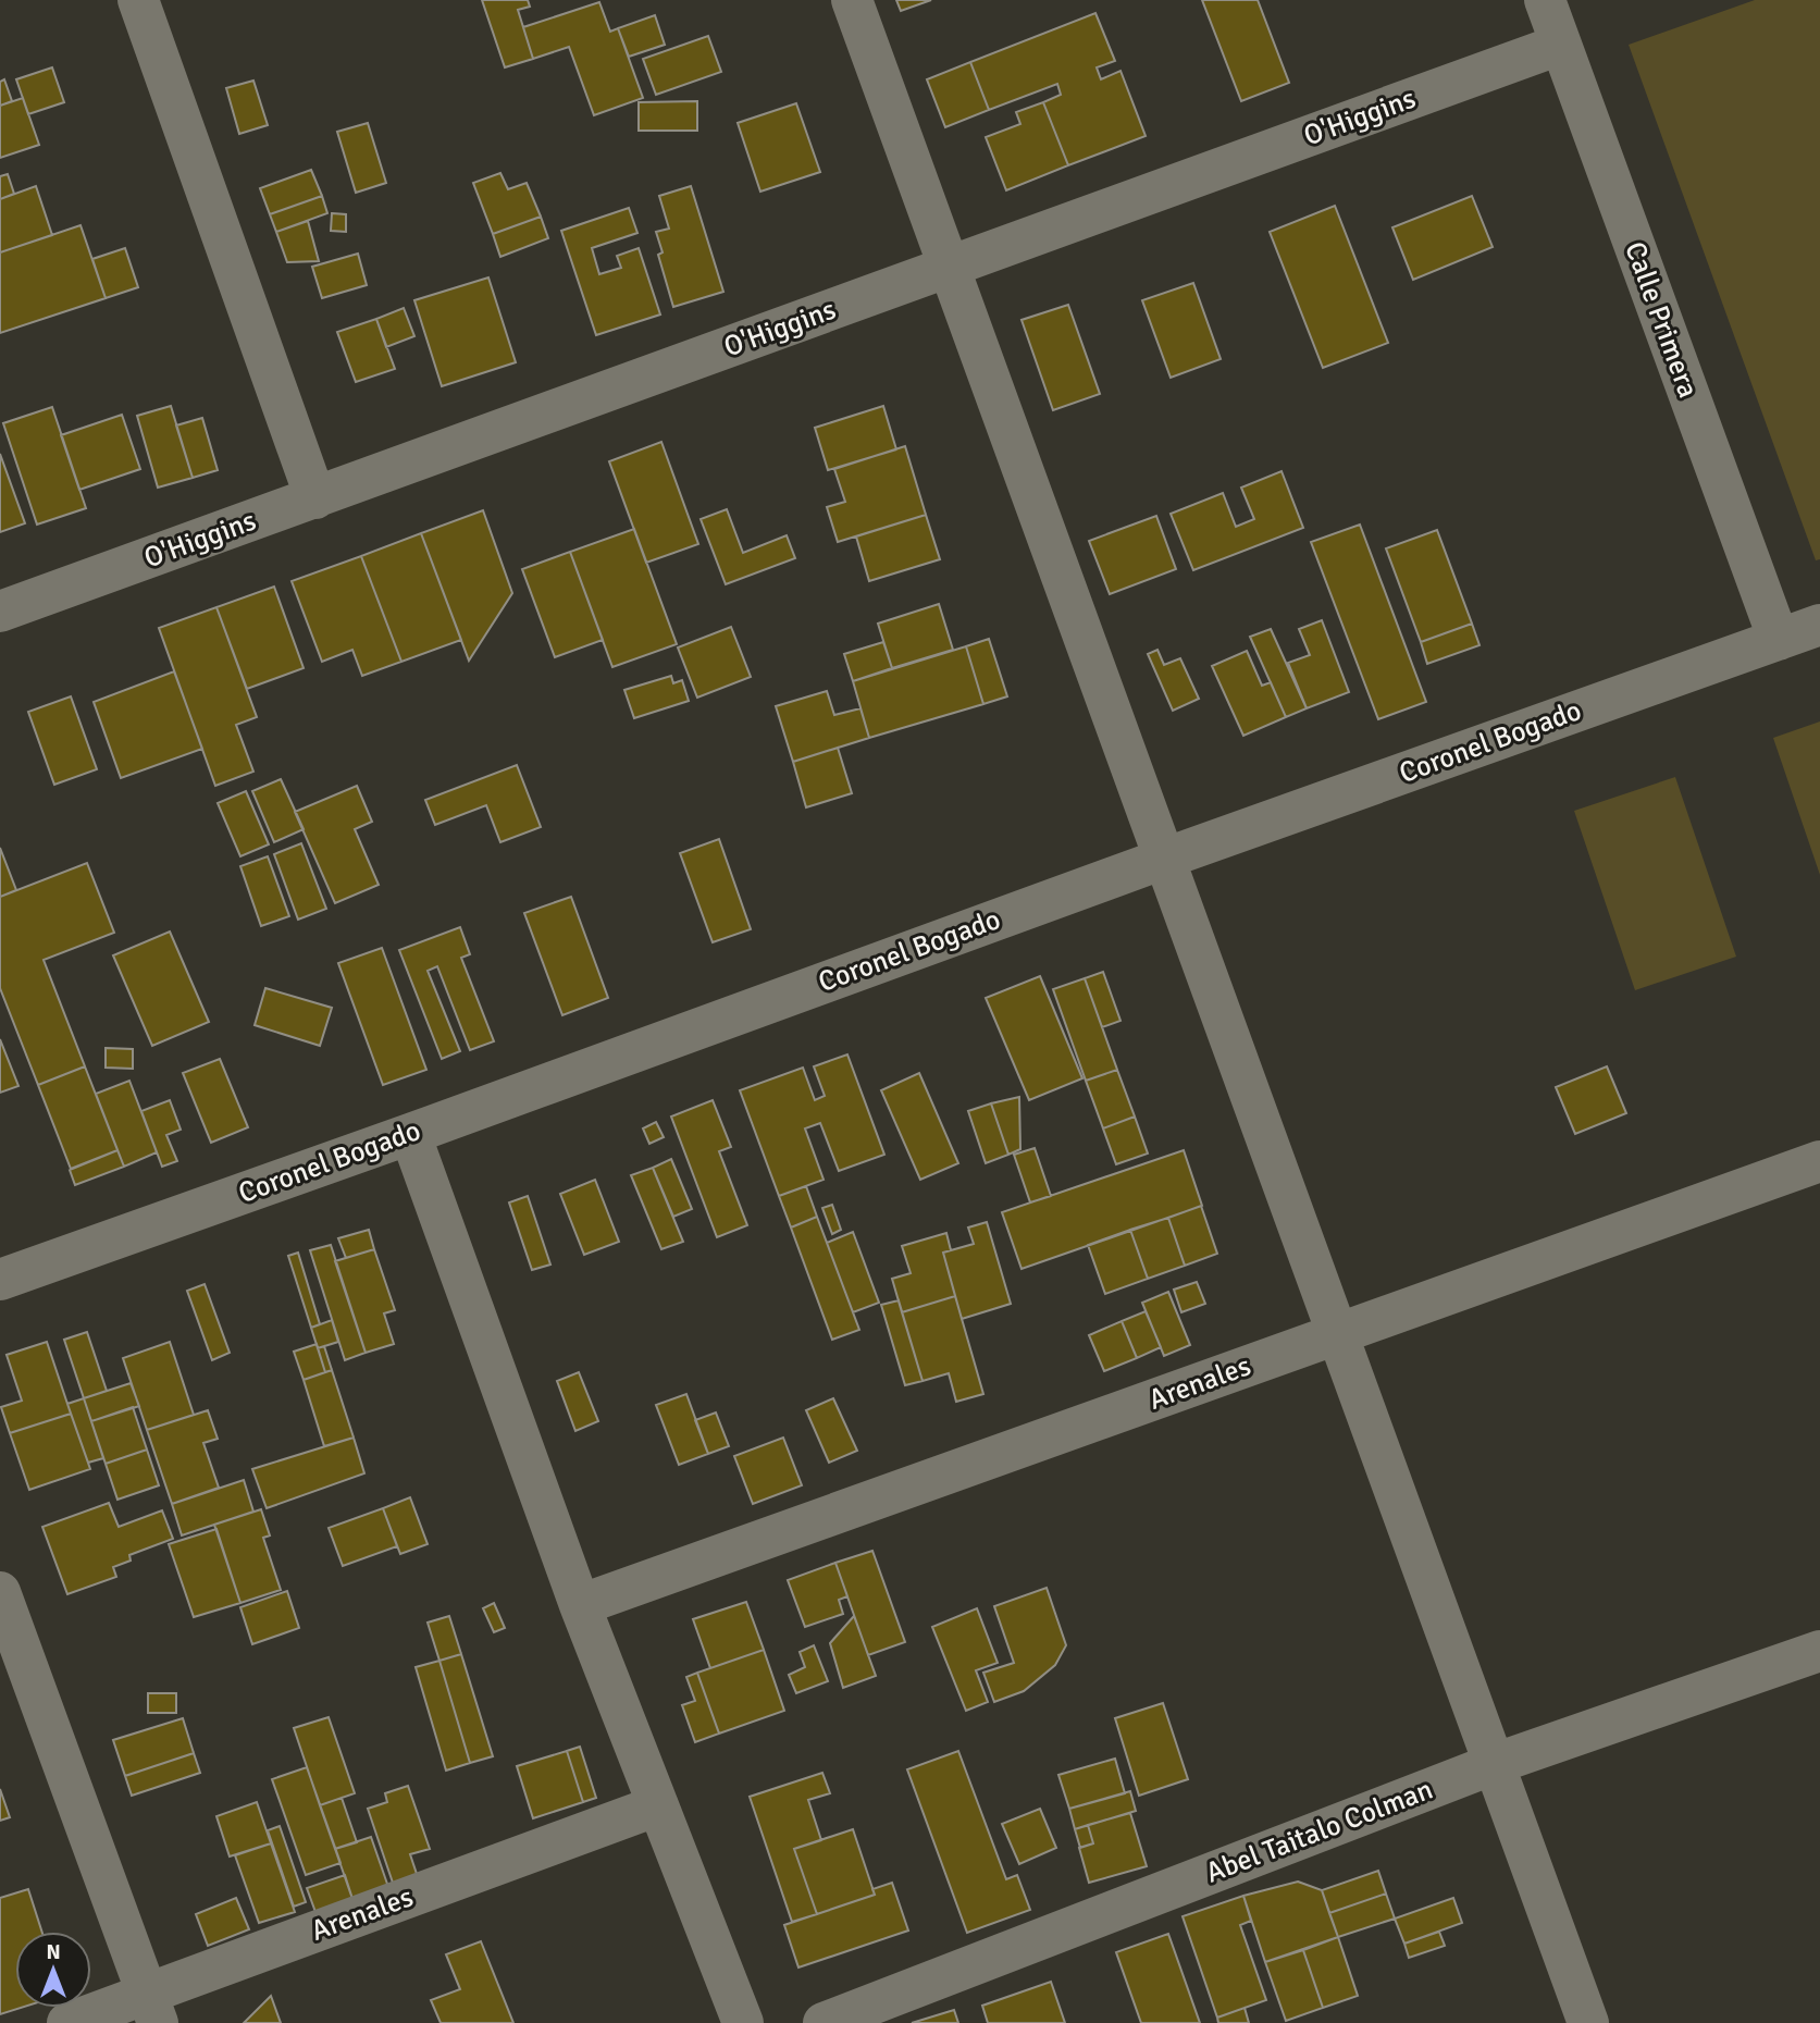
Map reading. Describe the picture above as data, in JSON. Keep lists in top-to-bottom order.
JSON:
{
  "streets": {
    "street": [
      "O'Higgins",
      "Calle Primera",
      "Coronel Bogado",
      "Arenales",
      "Abel Taitalo Colman"
    ]
  },
  "crossings": [
    ["O'Higgins", "Calle Primera"],
    ["Calle Primera", "Coronel Bogado"]
  ],
  "north": "top"
}
